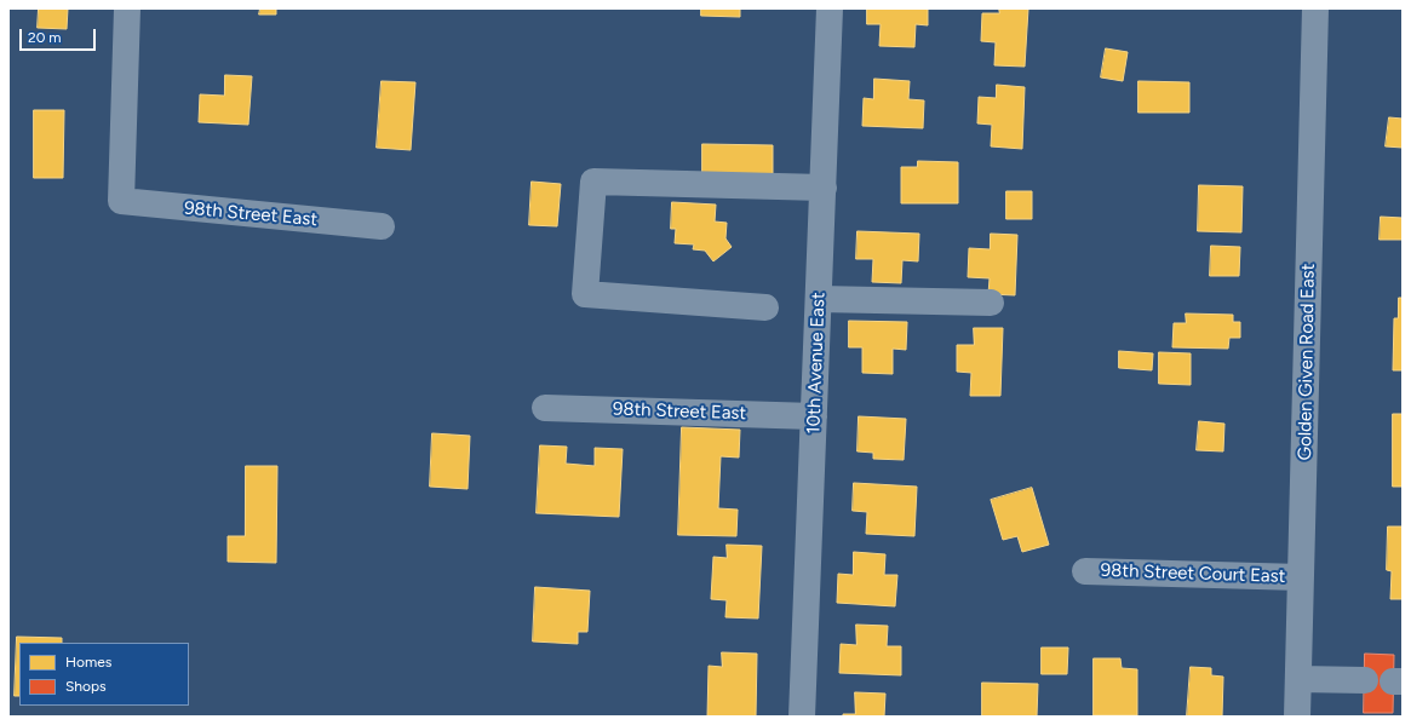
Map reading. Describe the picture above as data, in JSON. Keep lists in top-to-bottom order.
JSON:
{
  "streets": {
    "street": [
      "98th Street East",
      "Golden Given Road East",
      "10th Avenue East",
      "98th Street Court East"
    ]
  },
  "crossings": [
    ["98th Street East", "10th Avenue East"],
    ["Golden Given Road East", "98th Street Court East"]
  ],
  "legend": ["Homes", "Shops"],
  "scale_bar": "20 m"
}
